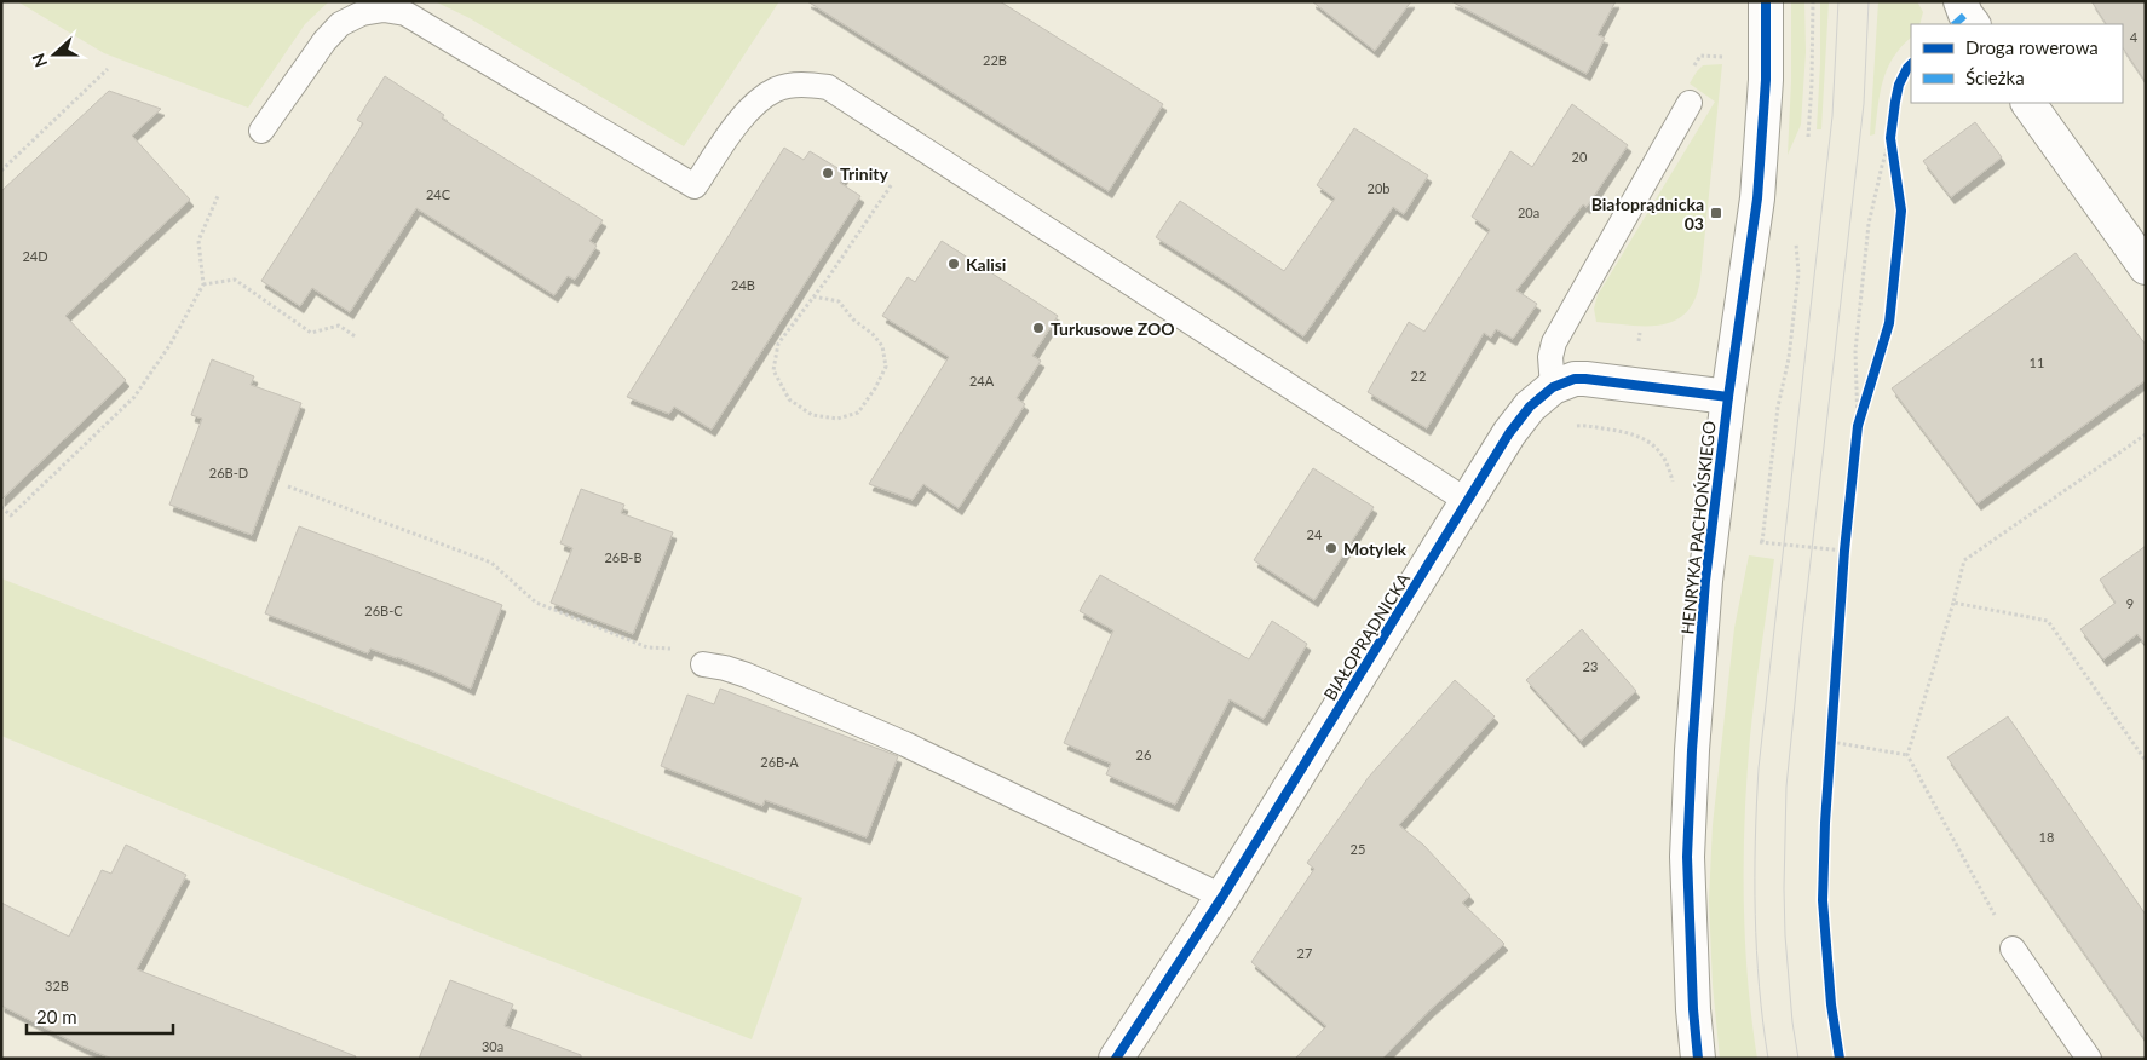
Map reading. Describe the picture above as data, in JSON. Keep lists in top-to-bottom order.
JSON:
{
  "streets": {
    "street": ["HENRYKA PACHOŃSKIEGO", "BIAŁOPRĄDNICKA"]
  },
  "crossings": [
    ["HENRYKA PACHOŃSKIEGO", "BIAŁOPRĄDNICKA"]
  ],
  "places": {
    "other": [
      "Trinity",
      "Kalisi",
      "Turkusowe ZOO",
      "Motylek"
    ],
    "transit": ["Białoprądnicka 03"]
  },
  "house_numbers": [
    "4",
    "22B",
    "20",
    "20b",
    "24C",
    "20a",
    "24D",
    "24B",
    "11",
    "22",
    "24A",
    "26B-D",
    "24",
    "26B-B",
    "9",
    "26B-C",
    "23",
    "26",
    "26B-A",
    "18",
    "25",
    "27",
    "32B",
    "30a"
  ],
  "legend": ["Droga rowerowa", "Ścieżka"],
  "scale_bar": "20 m",
  "north": "left"
}
